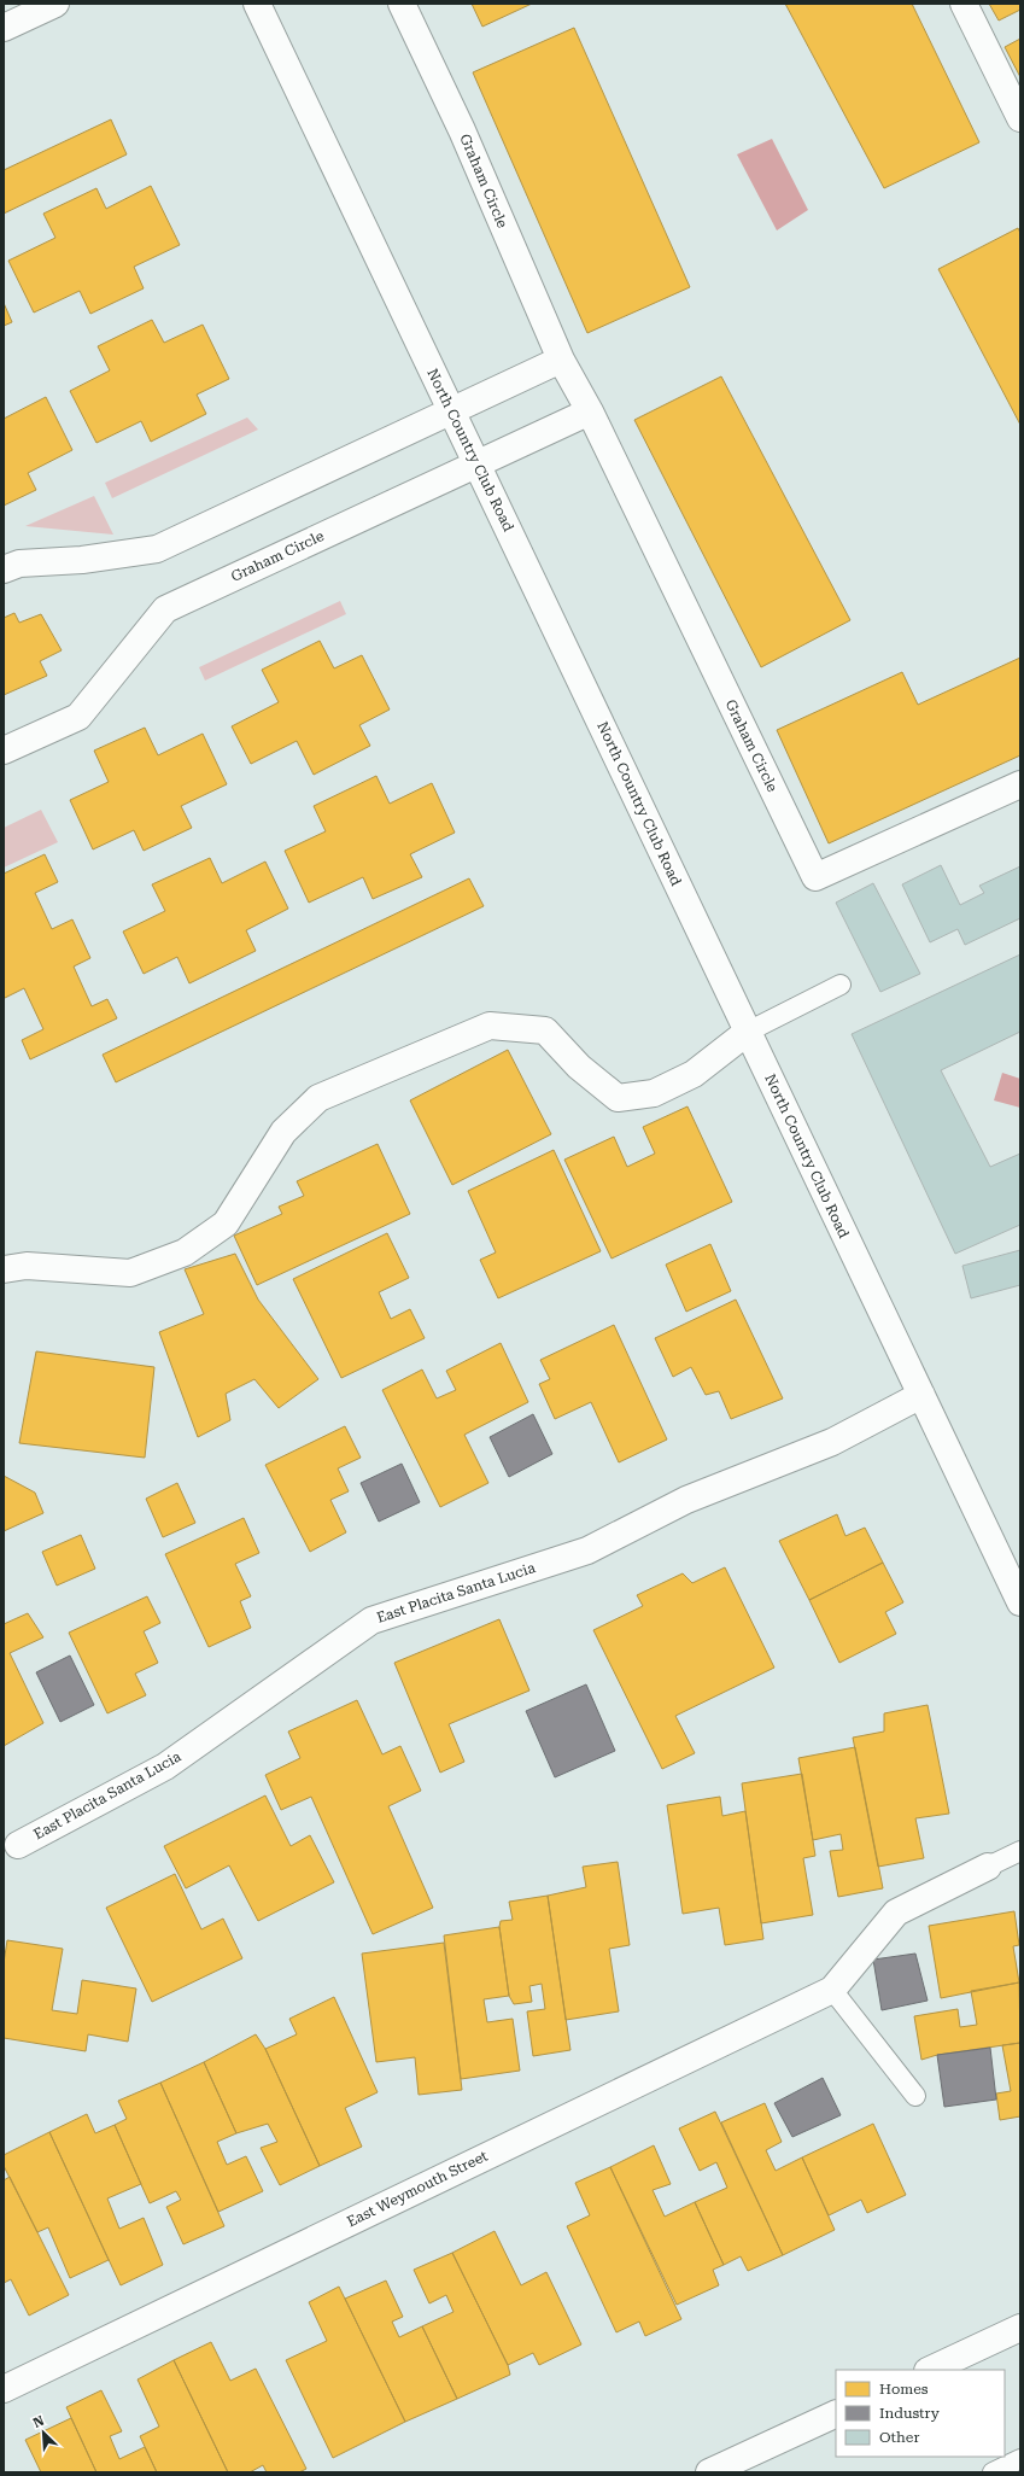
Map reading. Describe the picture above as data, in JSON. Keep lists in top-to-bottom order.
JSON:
{
  "streets": {
    "street": [
      "Graham Circle",
      "North Country Club Road",
      "East Placita Santa Lucia",
      "East Weymouth Street"
    ]
  },
  "crossings": [
    ["Graham Circle", "North Country Club Road"],
    ["North Country Club Road", "East Placita Santa Lucia"]
  ],
  "legend": ["Homes", "Industry", "Other"],
  "north": "top left"
}
